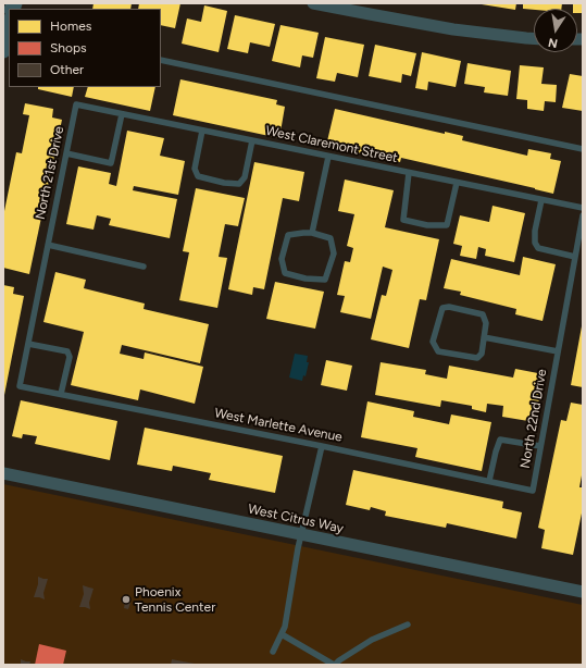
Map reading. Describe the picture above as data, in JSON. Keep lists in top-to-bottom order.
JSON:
{
  "streets": {
    "street": ["West Citrus Way"],
    "lane": [
      "West Claremont Street",
      "North 21st Drive",
      "North 22nd Drive",
      "West Marlette Avenue"
    ]
  },
  "crossings": [
    ["West Claremont Street", "North 21st Drive"],
    ["North 21st Drive", "West Marlette Avenue"],
    ["North 22nd Drive", "West Marlette Avenue"]
  ],
  "places": ["Phoenix Tennis Center"],
  "legend": ["Homes", "Shops", "Other"],
  "north": "bottom"
}
